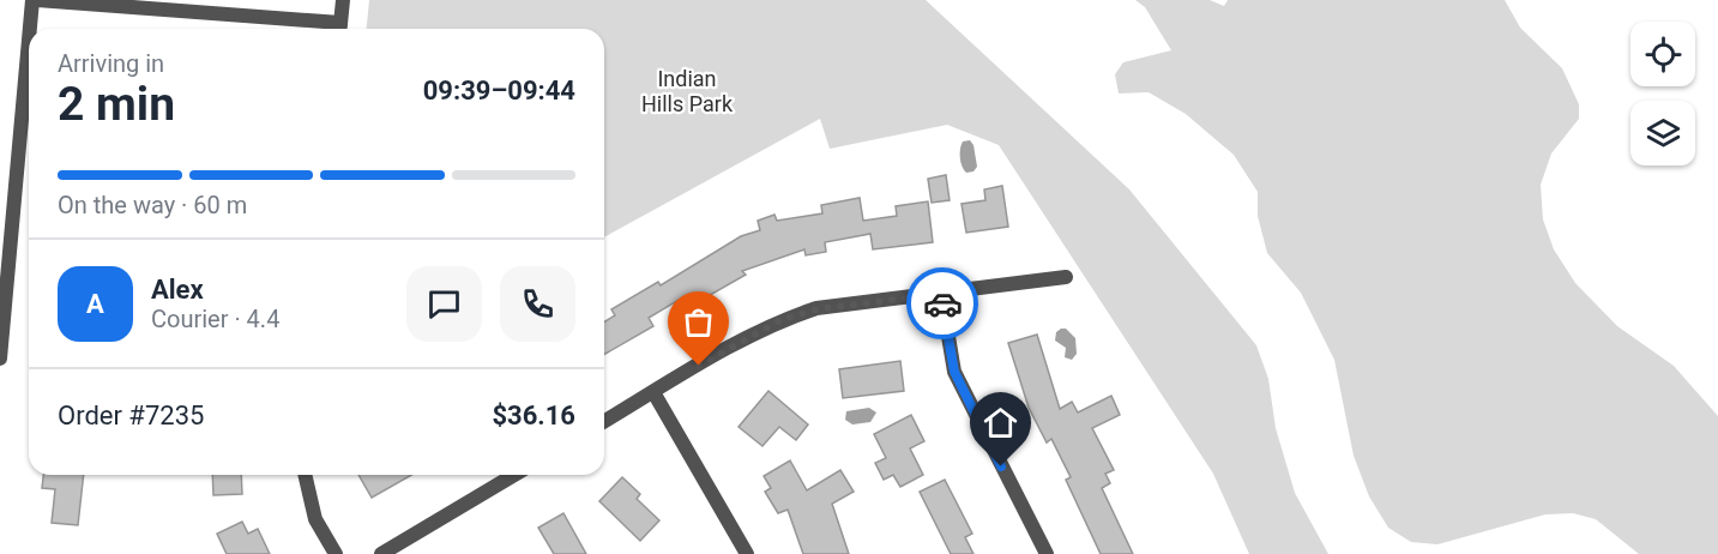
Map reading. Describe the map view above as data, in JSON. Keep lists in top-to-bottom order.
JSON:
{
  "parks": ["Indian Hills Park"],
  "page": {
    "heading": ["2 min", "Arriving in", "09:39–09:44"],
    "panel": [
      "Alex",
      "Courier · 4.4",
      "Order #7235",
      "$36.16"
    ],
    "bar": "On the way · 60 m",
    "round": "A"
  }
}
